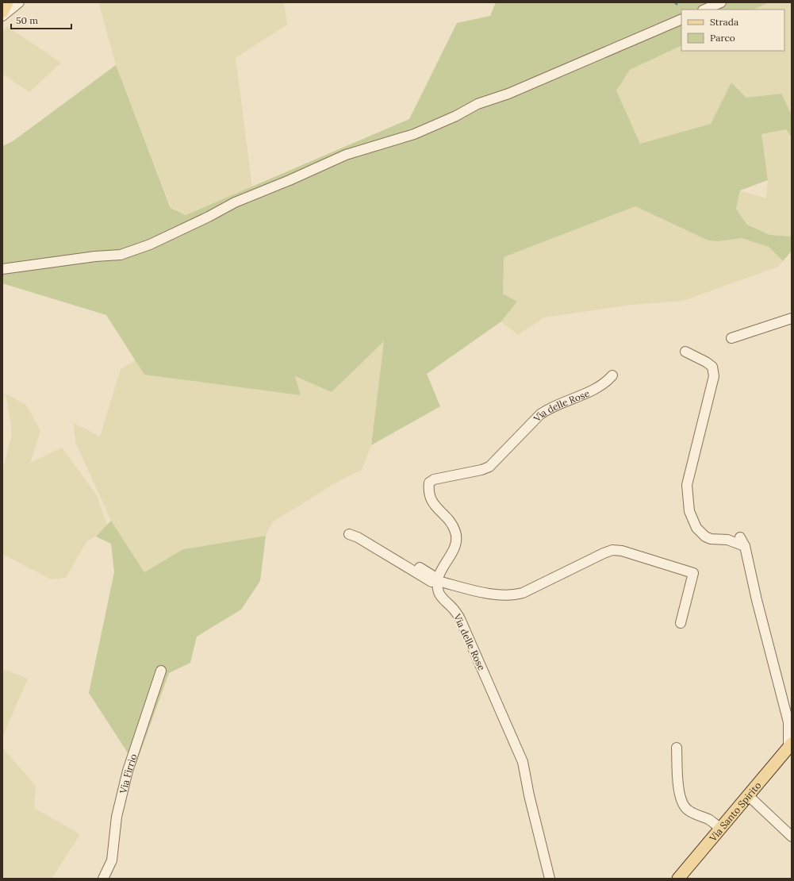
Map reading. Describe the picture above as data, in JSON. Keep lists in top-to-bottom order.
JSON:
{
  "streets": {
    "main road": ["Via Santo Spirito"],
    "street": ["Via delle Rose", "Via Firrìo"]
  },
  "legend": ["Strada", "Parco"],
  "scale_bar": "50 m"
}
